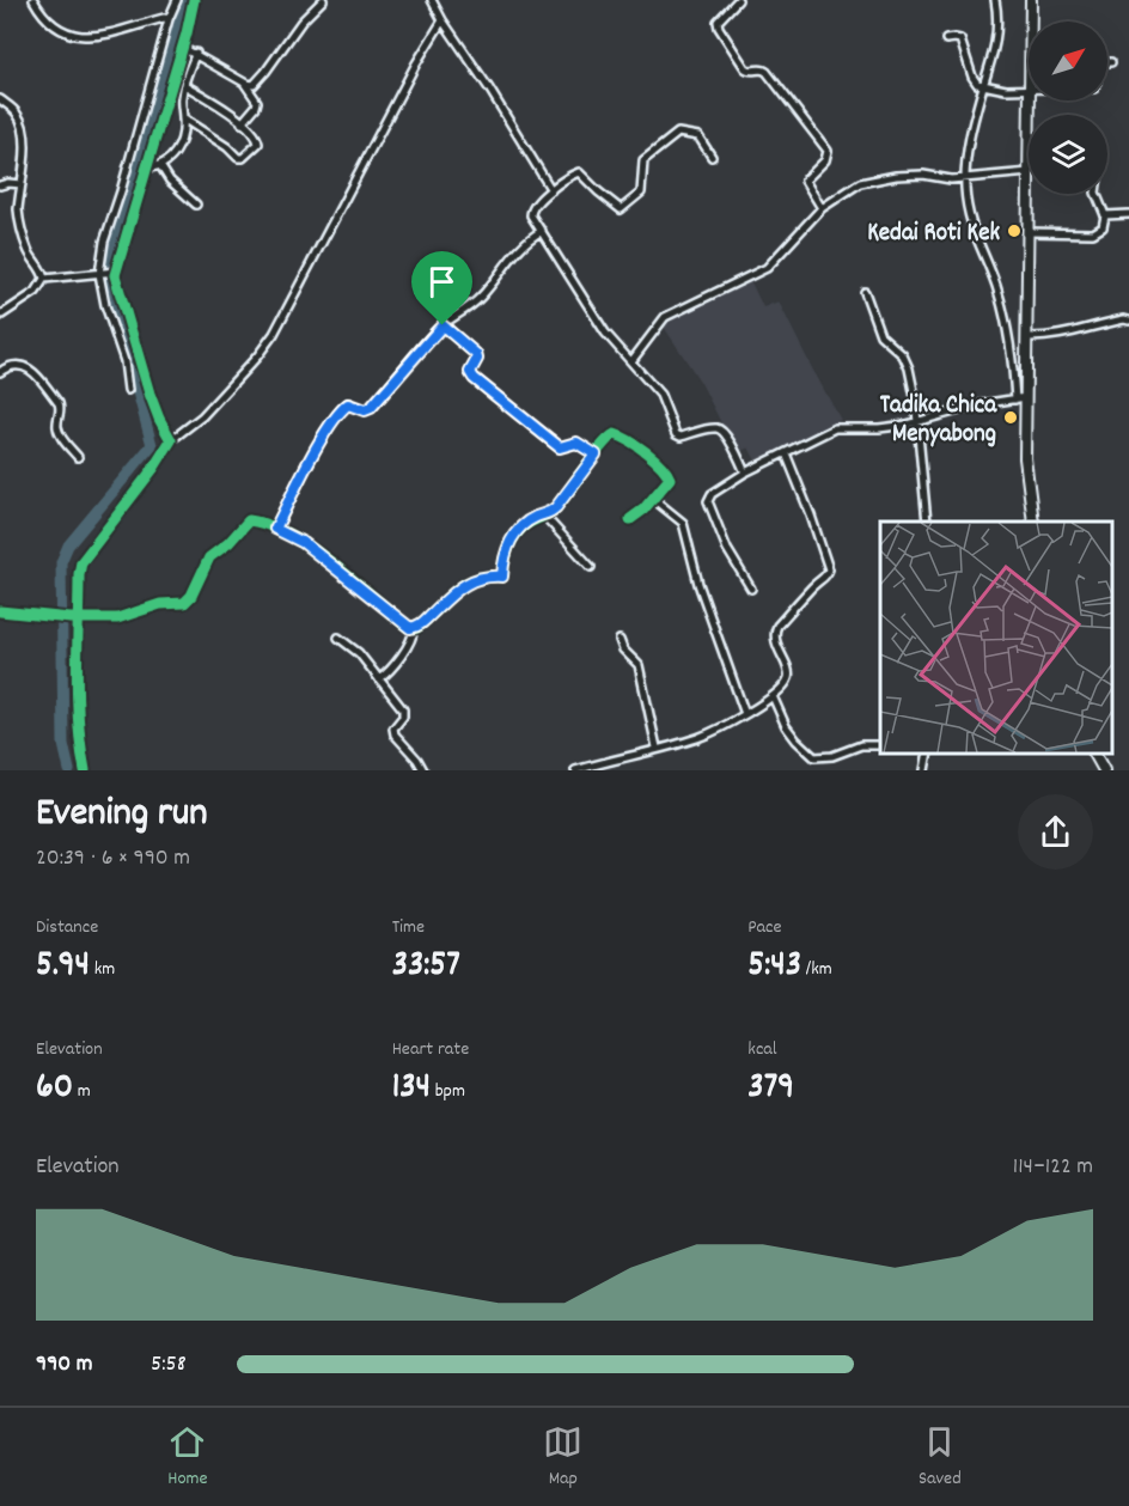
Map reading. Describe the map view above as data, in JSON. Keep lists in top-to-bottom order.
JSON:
{
  "places": ["Kedai Roti Kek", "Tadika Chica Menyabong"],
  "north": "top right",
  "page": {
    "heading": ["Evening run", "20:39 · 6 × 990 m"],
    "stats": [
      ["Distance", "5.94 km"],
      ["Time", "33:57"],
      ["Pace", "5:43 /km"],
      ["Elevation", "60 m"],
      ["Heart rate", "134 bpm"],
      ["kcal", "379"]
    ],
    "chart": ["Elevation", "114–122 m"],
    "list": [
      {
        "name": "990 m",
        "note": "5:58"
      }
    ],
    "tabs": ["Home", "Map", "Saved"]
  }
}
